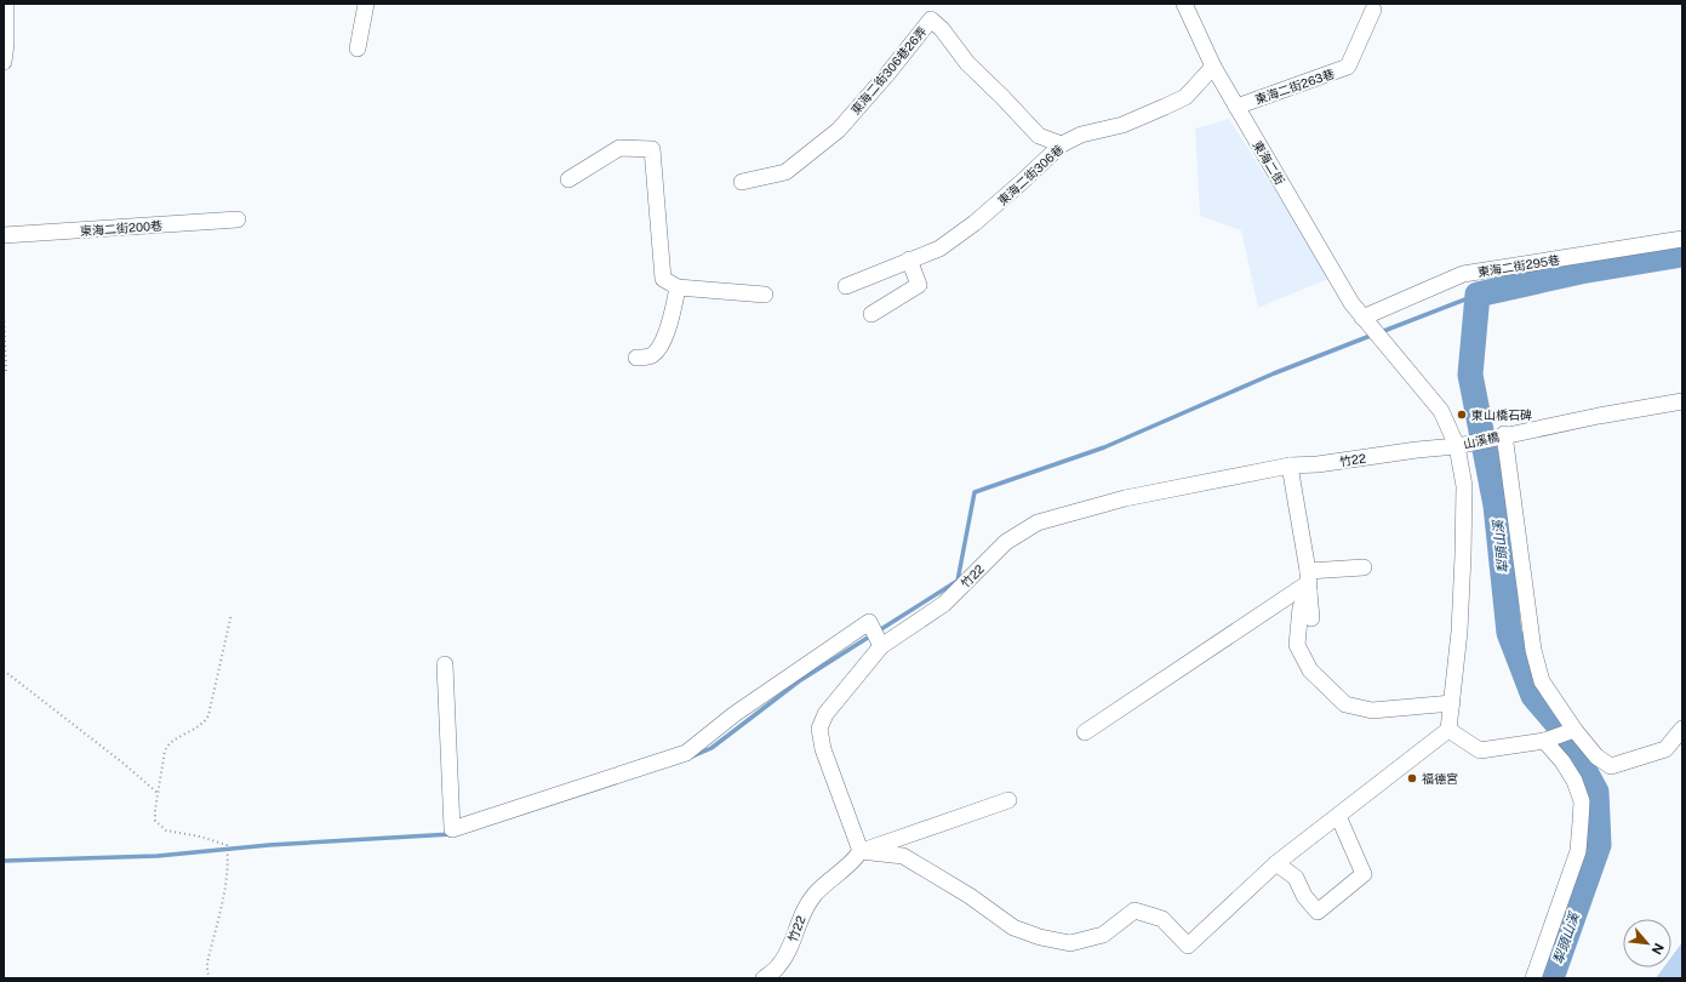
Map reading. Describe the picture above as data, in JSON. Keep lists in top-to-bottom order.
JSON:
{
  "streets": {
    "street": [
      "東海二街306巷26弄",
      "東海二街263巷",
      "東海二街",
      "東海二街306巷",
      "東海二街200巷",
      "東海二街295巷",
      "山溪橋",
      "竹22"
    ]
  },
  "crossings": [
    ["東海二街306巷26弄", "東海二街306巷"],
    ["東海二街263巷", "東海二街"],
    ["東海二街", "東海二街306巷"],
    ["東海二街", "東海二街295巷"],
    ["東海二街", "山溪橋"],
    ["東海二街", "竹22"],
    ["山溪橋", "竹22"]
  ],
  "water": ["犁頭山溪"],
  "places": ["東山橋石碑", "福德宮"],
  "north": "bottom right"
}
